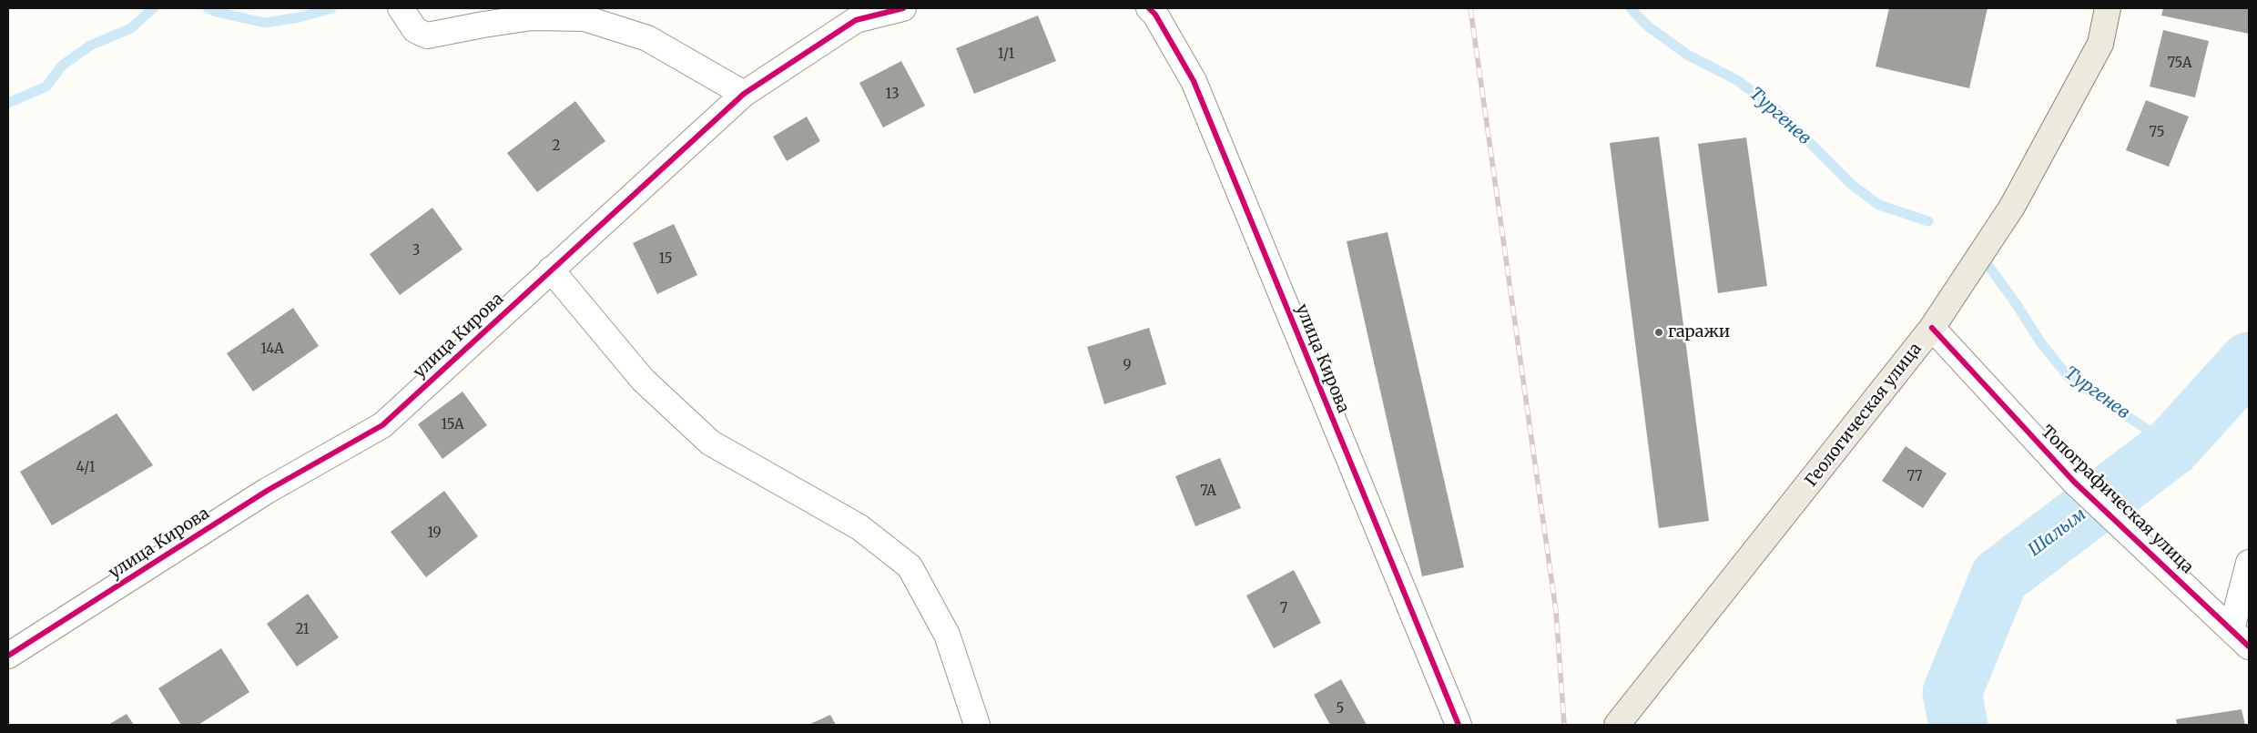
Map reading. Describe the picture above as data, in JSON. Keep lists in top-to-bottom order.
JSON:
{
  "streets": {
    "main road": ["Геологическая улица"],
    "street": ["улица Кирова", "Топографическая улица"]
  },
  "crossings": [
    ["Геологическая улица", "Топографическая улица"]
  ],
  "water": ["Тургенев", "Шалым"],
  "places": ["гаражи"],
  "house_numbers": [
    "1/1",
    "75А",
    "13",
    "75",
    "2",
    "3",
    "15",
    "14А",
    "9",
    "15А",
    "4/1",
    "77",
    "7А",
    "19",
    "7",
    "21",
    "5"
  ]
}
